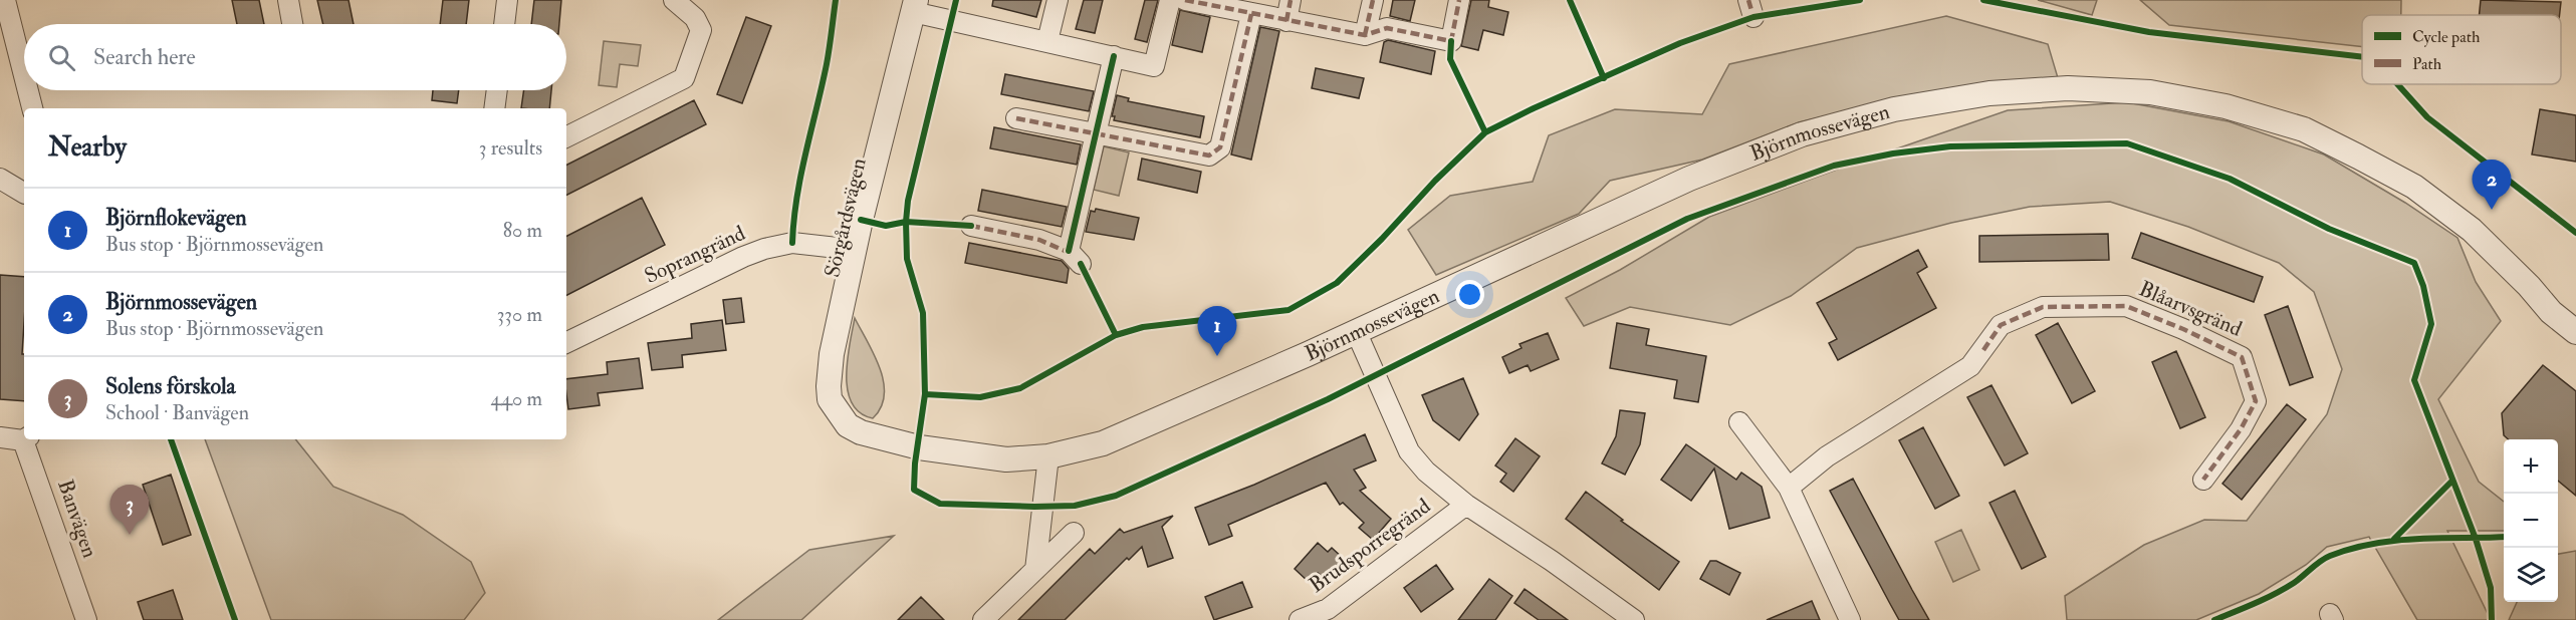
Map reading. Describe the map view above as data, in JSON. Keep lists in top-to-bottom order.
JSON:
{
  "streets": {
    "street": [
      "Björnmossevägen",
      "Sörgårdsvägen",
      "Soprangränd",
      "Blåarvsgränd",
      "Banvägen",
      "Brudsporregränd"
    ]
  },
  "crossings": [
    ["Björnmossevägen", "Sörgårdsvägen"],
    ["Sörgårdsvägen", "Soprangränd"]
  ],
  "legend": ["Cycle path", "Path"],
  "page": {
    "search": "Search here",
    "heading": ["Nearby", "3 results"],
    "pins": ["2", "1", "3"],
    "list": [
      {
        "mark": "1",
        "name": "Björnflokevägen",
        "note": "Bus stop · Björnmossevägen",
        "value": "80 m"
      },
      {
        "mark": "2",
        "name": "Björnmossevägen",
        "note": "Bus stop · Björnmossevägen",
        "value": "330 m"
      },
      {
        "mark": "3",
        "name": "Solens förskola",
        "note": "School · Banvägen",
        "value": "440 m"
      }
    ],
    "map_buttons": ["+", "−"]
  }
}
